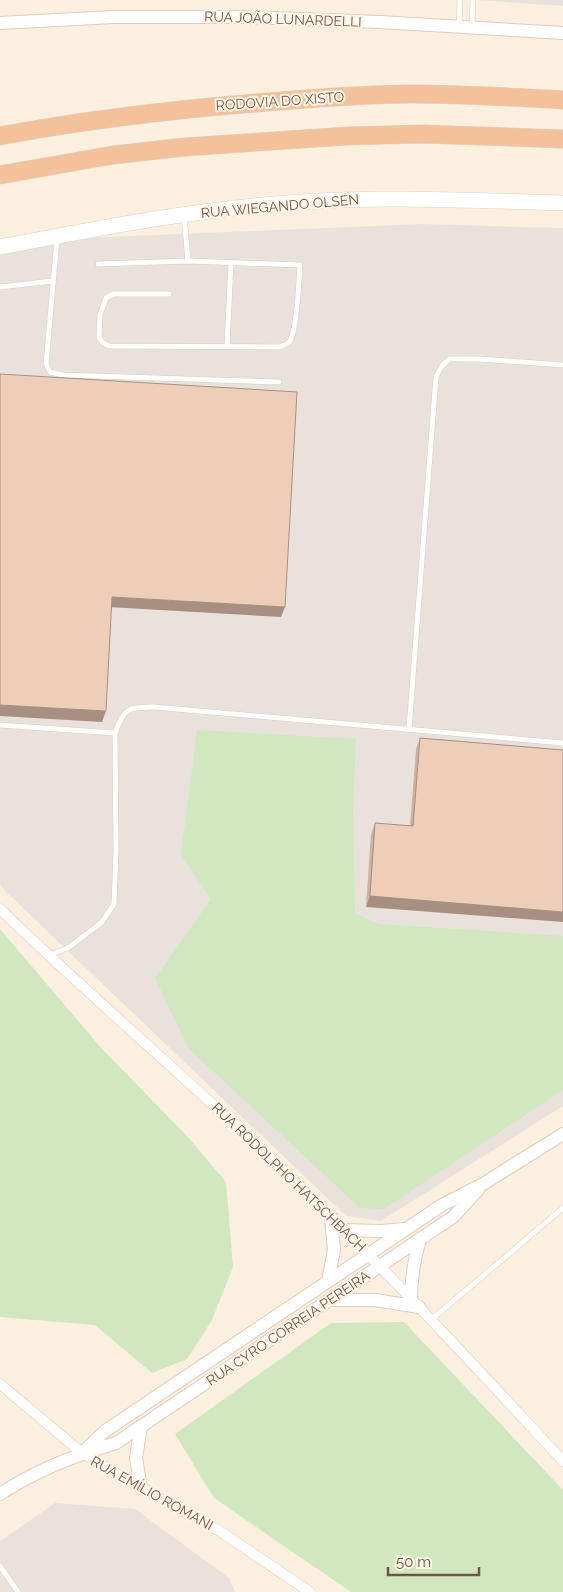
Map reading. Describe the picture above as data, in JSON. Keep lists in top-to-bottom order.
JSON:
{
  "streets": {
    "highway": ["RODOVIA DO XISTO"],
    "main road": ["RUA WIEGANDO OLSEN"],
    "street": [
      "RUA JOÃO LUNARDELLI",
      "RUA RODOLPHO HATSCHBACH",
      "RUA CYRO CORREIA PEREIRA",
      "RUA EMÍLIO ROMANI"
    ]
  },
  "crossings": [
    ["RUA RODOLPHO HATSCHBACH", "RUA CYRO CORREIA PEREIRA"],
    ["RUA CYRO CORREIA PEREIRA", "RUA EMÍLIO ROMANI"]
  ],
  "scale_bar": "50 m"
}
